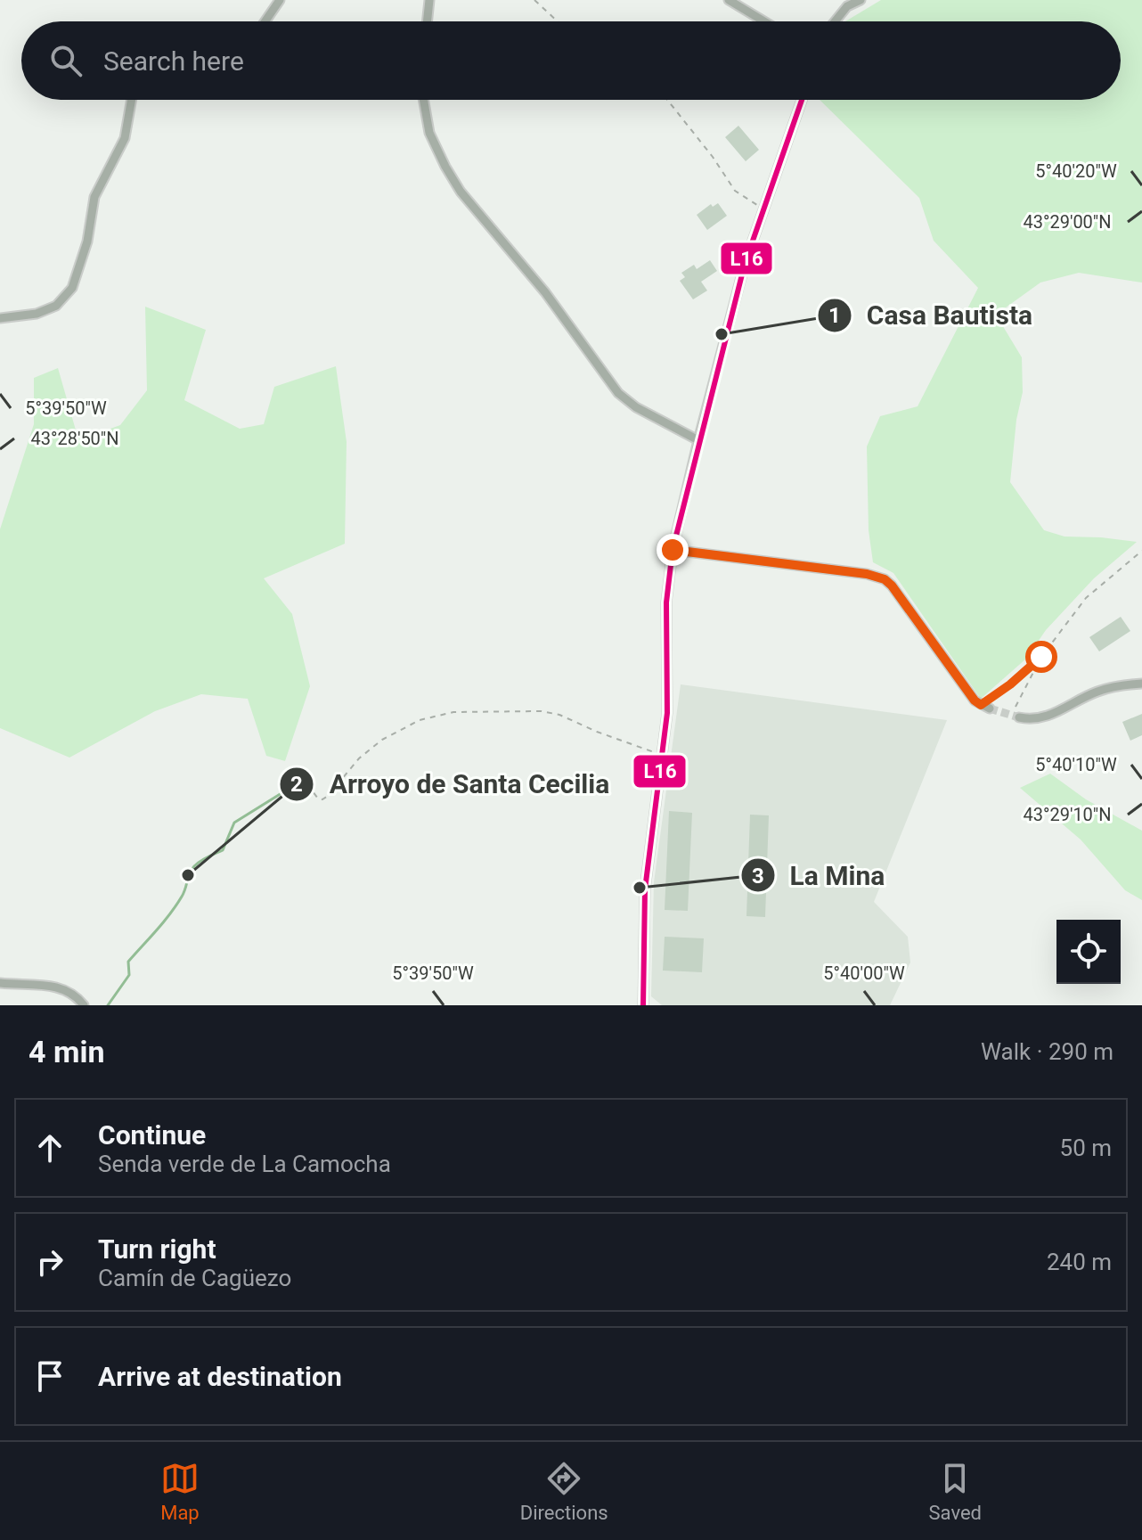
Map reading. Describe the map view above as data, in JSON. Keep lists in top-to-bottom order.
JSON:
{
  "places": ["Casa Bautista", "Arroyo de Santa Cecilia", "La Mina"],
  "lines": ["transit line L16"],
  "page": {
    "search": "Search here",
    "heading": ["4 min", "Walk · 290 m"],
    "list": [
      ["Continue", "Senda verde de La Camocha", "50 m"],
      ["Turn right", "Camín de Cagüezo", "240 m"],
      "Arrive at destination"
    ],
    "nav": ["Map", "Directions", "Saved"]
  },
  "coordinates": [
    "5°40'20\"W",
    "43°29'00\"N",
    "5°39'50\"W",
    "43°28'50\"N",
    "5°40'10\"W",
    "43°29'10\"N",
    "5°40'00\"W"
  ]
}
